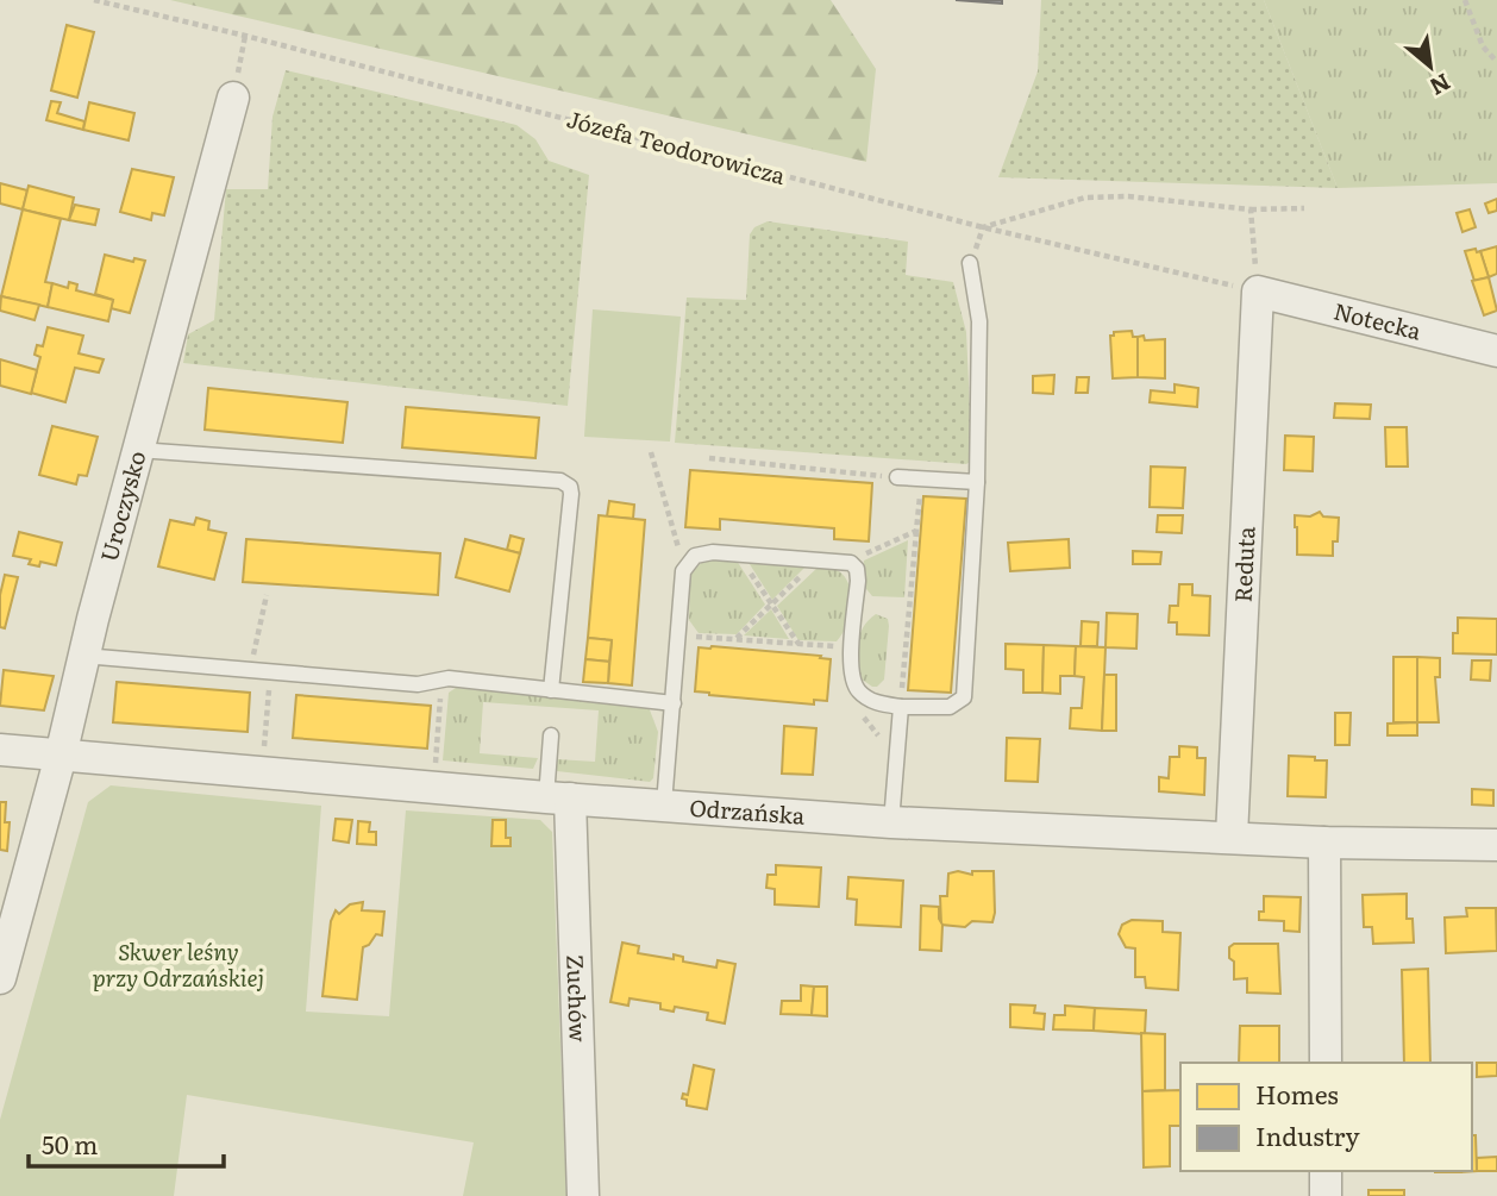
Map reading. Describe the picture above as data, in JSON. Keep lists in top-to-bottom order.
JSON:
{
  "streets": {
    "street": [
      "Notecka",
      "Uroczysko",
      "Reduta",
      "Odrzańska",
      "Zuchów"
    ],
    "path": ["Józefa Teodorowicza"]
  },
  "crossings": [
    ["Józefa Teodorowicza", "Notecka"],
    ["Józefa Teodorowicza", "Reduta"],
    ["Notecka", "Reduta"],
    ["Uroczysko", "Odrzańska"],
    ["Reduta", "Odrzańska"],
    ["Odrzańska", "Zuchów"]
  ],
  "parks": ["Skwer leśny przy Odrzańskiej"],
  "legend": ["Homes", "Industry"],
  "scale_bar": "50 m",
  "north": "bottom right"
}
